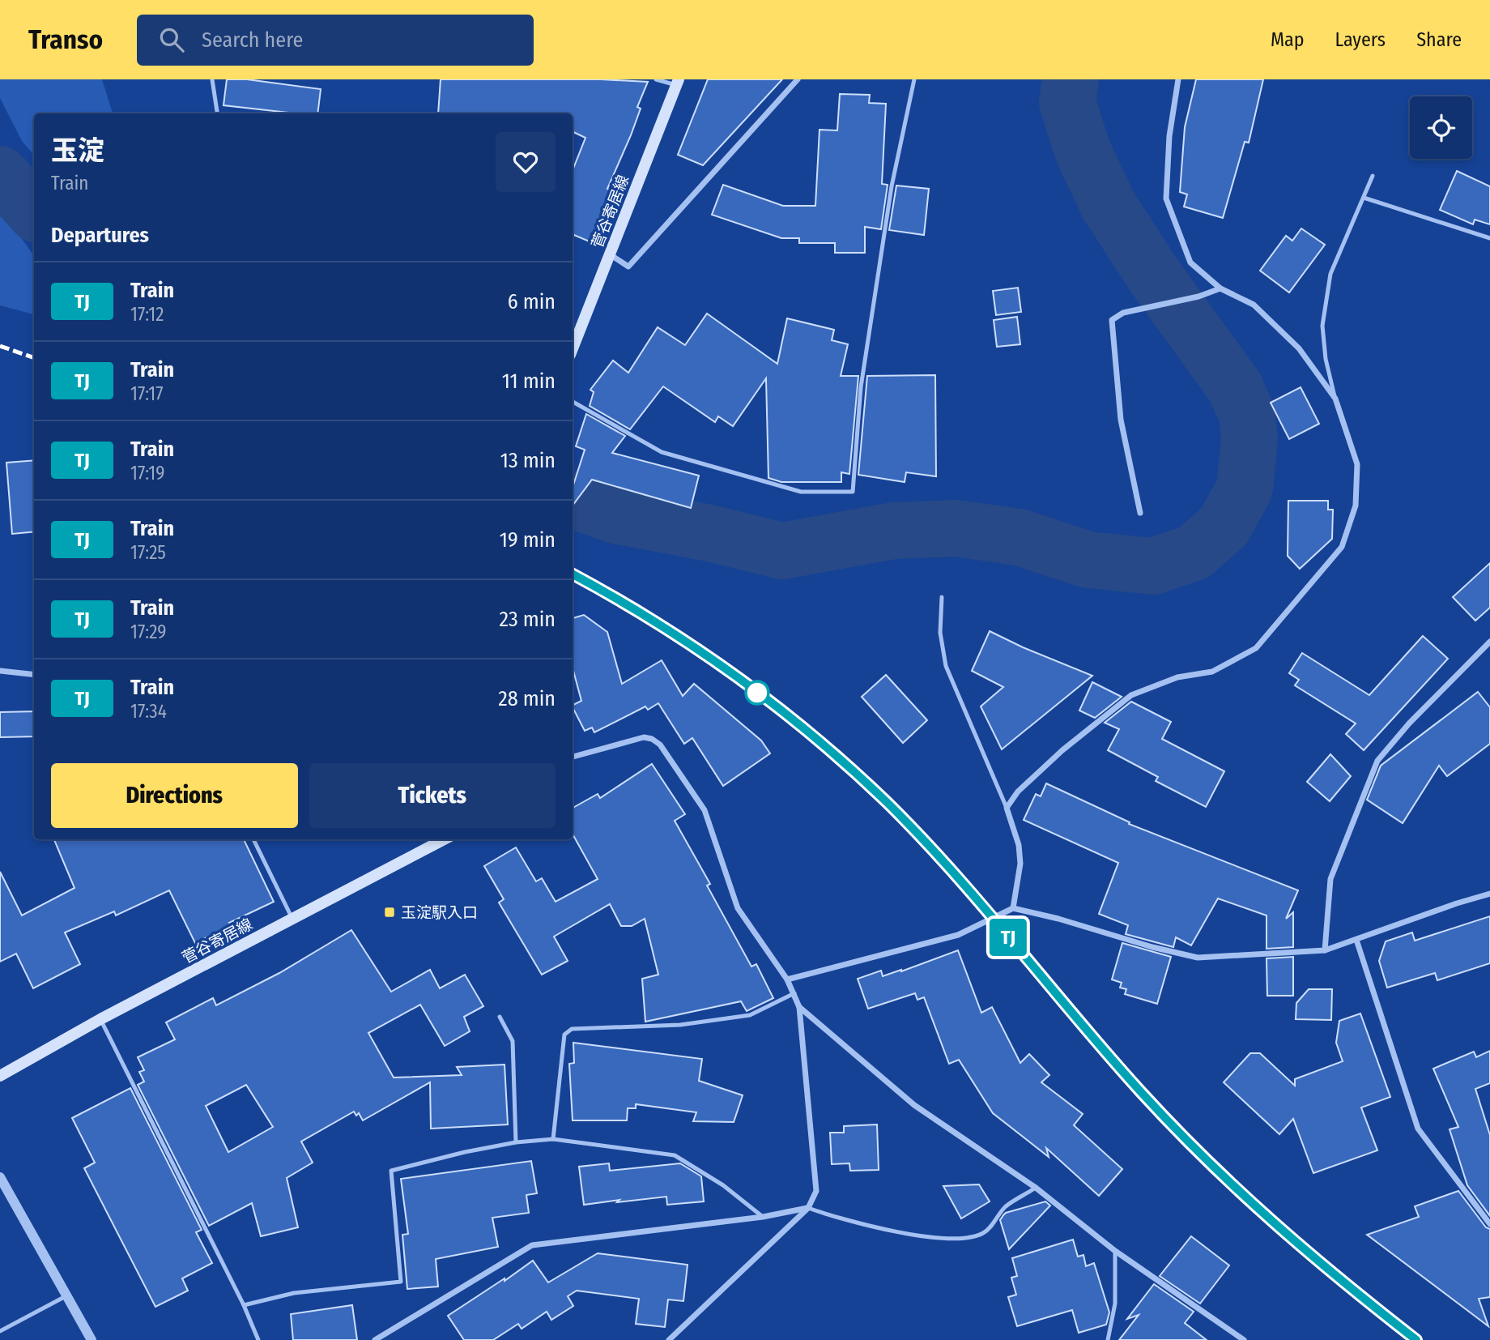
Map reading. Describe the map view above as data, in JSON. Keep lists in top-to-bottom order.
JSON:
{
  "streets": {
    "main road": ["菅谷寄居線"]
  },
  "places": {
    "transit": ["玉淀駅入口"]
  },
  "page": {
    "header": "Transo",
    "search": "Search here",
    "nav": ["Map", "Layers", "Share"],
    "on_map": "TJ",
    "heading": [
      ["玉淀", "Train"],
      "Departures"
    ],
    "list": [
      {
        "mark": "TJ",
        "name": "Train",
        "note": "17:12",
        "value": "6 min"
      },
      {
        "mark": "TJ",
        "name": "Train",
        "note": "17:17",
        "value": "11 min"
      },
      {
        "mark": "TJ",
        "name": "Train",
        "note": "17:19",
        "value": "13 min"
      },
      {
        "mark": "TJ",
        "name": "Train",
        "note": "17:25",
        "value": "19 min"
      },
      {
        "mark": "TJ",
        "name": "Train",
        "note": "17:29",
        "value": "23 min"
      },
      {
        "mark": "TJ",
        "name": "Train",
        "note": "17:34",
        "value": "28 min"
      }
    ],
    "buttons": ["Directions", "Tickets"]
  }
}
